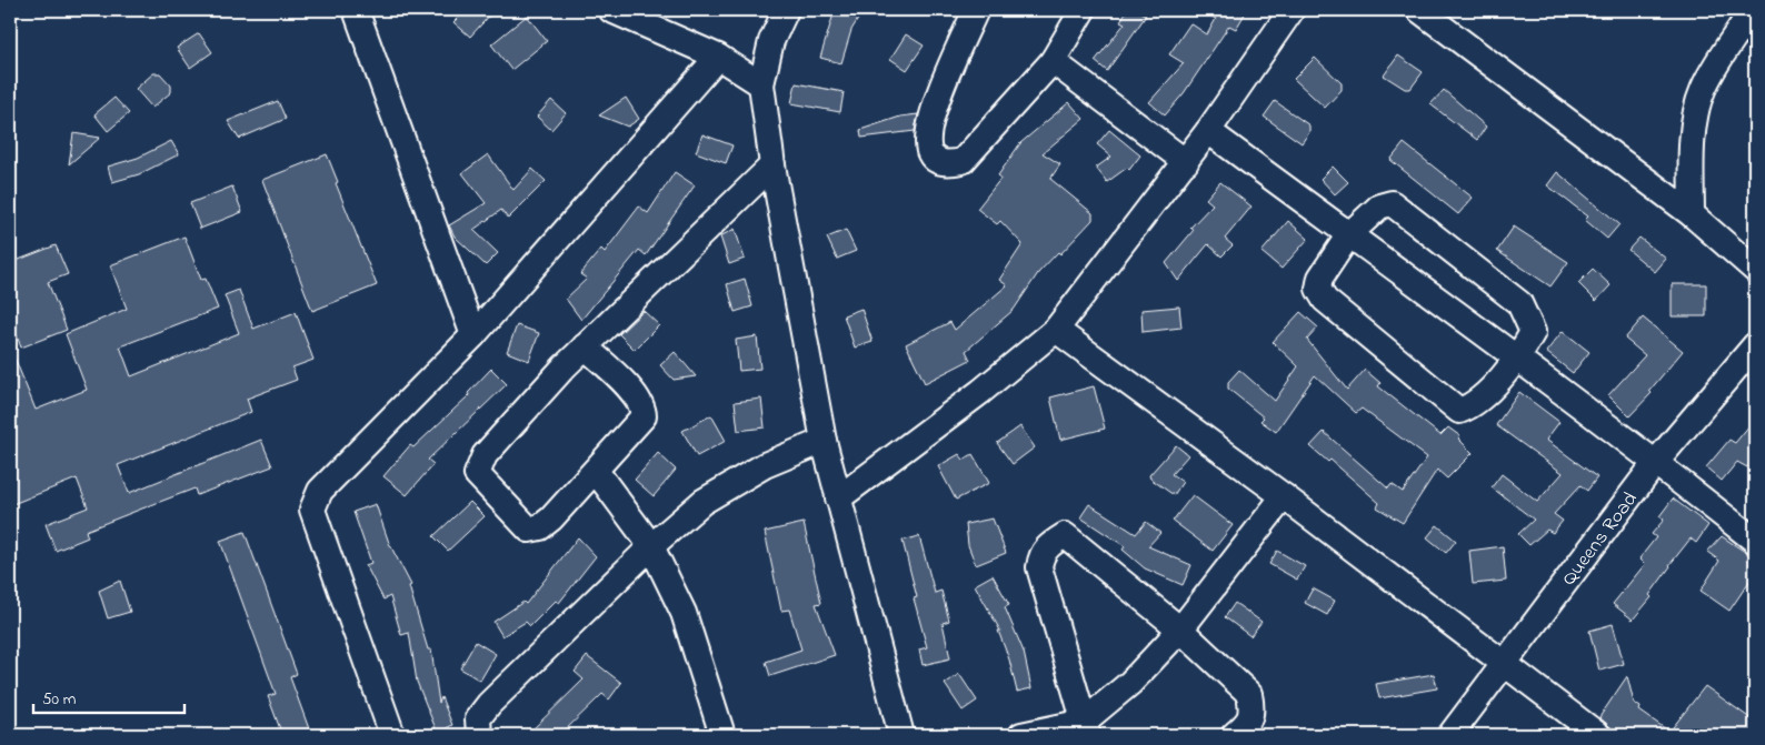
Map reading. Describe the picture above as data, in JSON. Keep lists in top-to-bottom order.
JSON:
{
  "streets": {
    "street": ["Queens Road"]
  },
  "scale_bar": "50 m"
}
